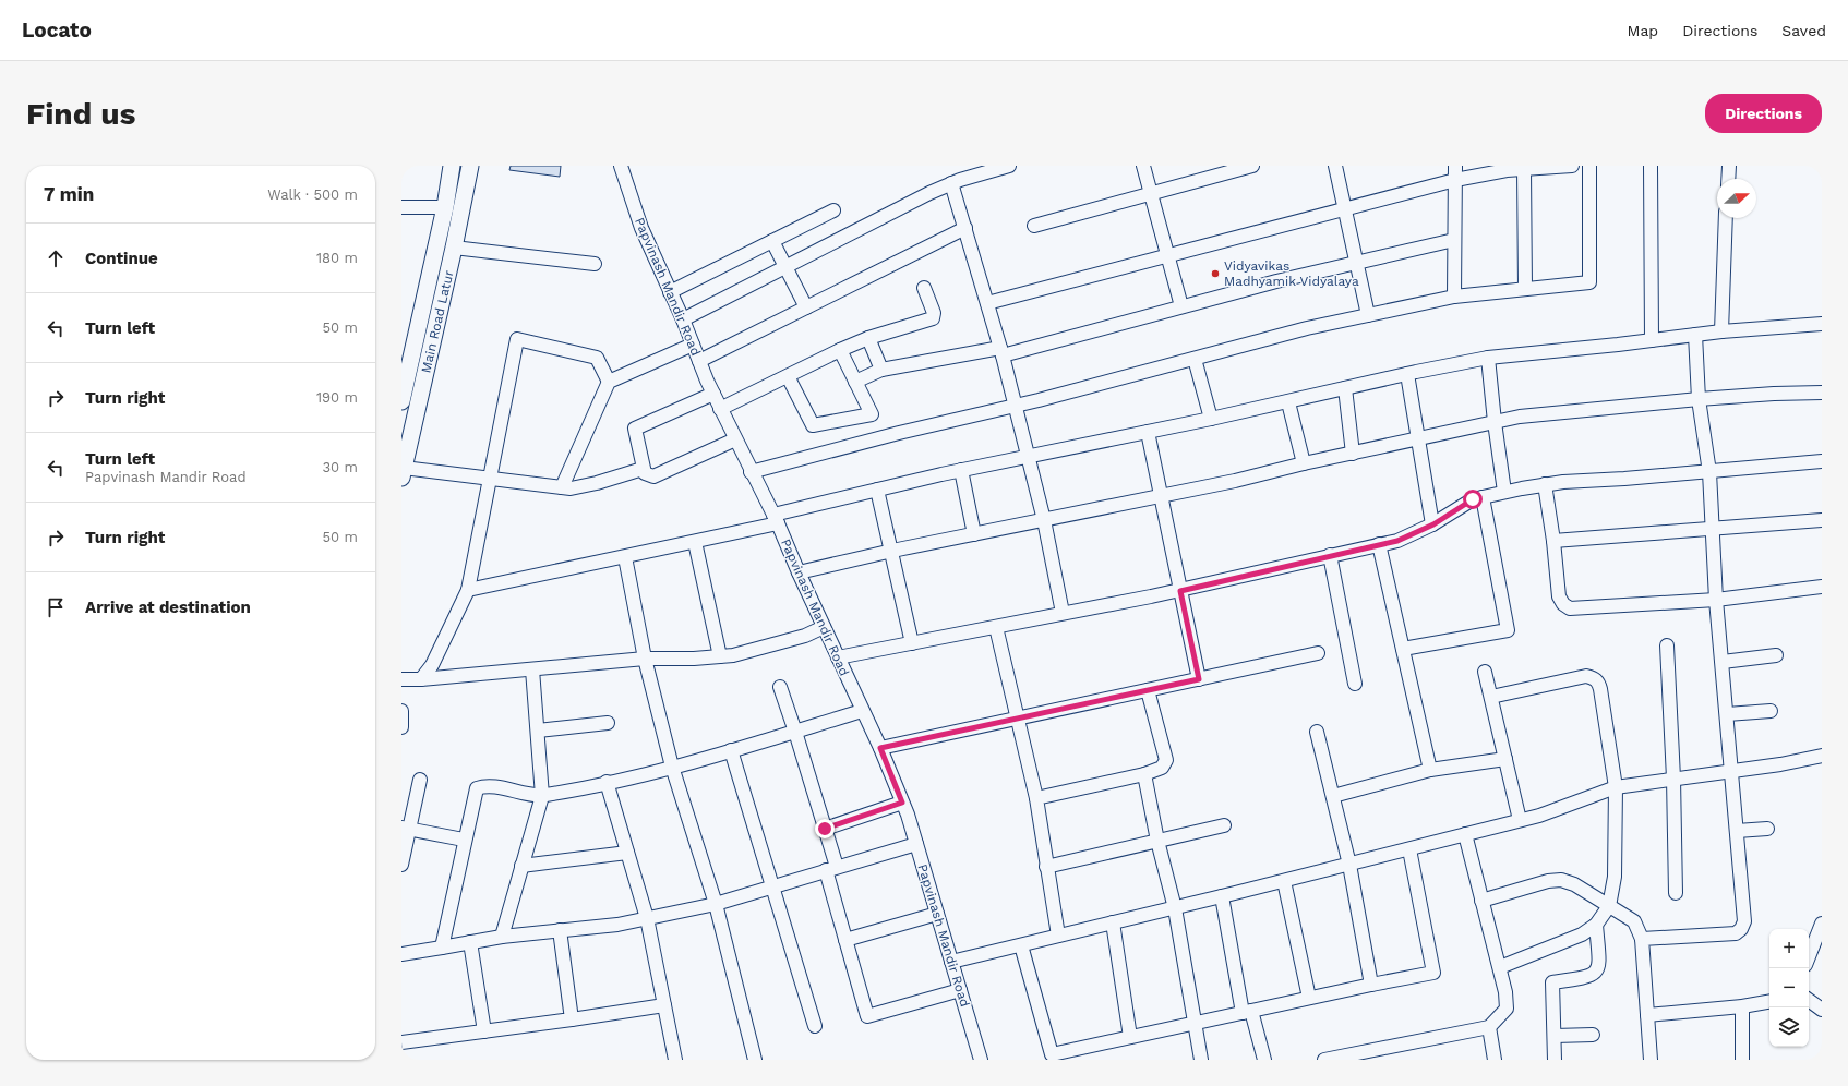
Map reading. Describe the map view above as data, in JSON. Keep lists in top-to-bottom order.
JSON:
{
  "streets": {
    "main road": ["Main Road Latur"],
    "street": ["Papvinash Mandir Road"]
  },
  "places": ["Vidyavikas Madhyamik Vidyalaya"],
  "north": "right",
  "page": {
    "header": "Locato",
    "nav": ["Map", "Directions", "Saved"],
    "buttons": "Directions",
    "title": "Find us",
    "heading": ["7 min", "Walk · 500 m"],
    "list": [
      ["Continue", "180 m"],
      ["Turn left", "50 m"],
      ["Turn right", "190 m"],
      ["Turn left", "Papvinash Mandir Road", "30 m"],
      ["Turn right", "50 m"],
      "Arrive at destination"
    ],
    "map_buttons": ["+", "−"]
  }
}
